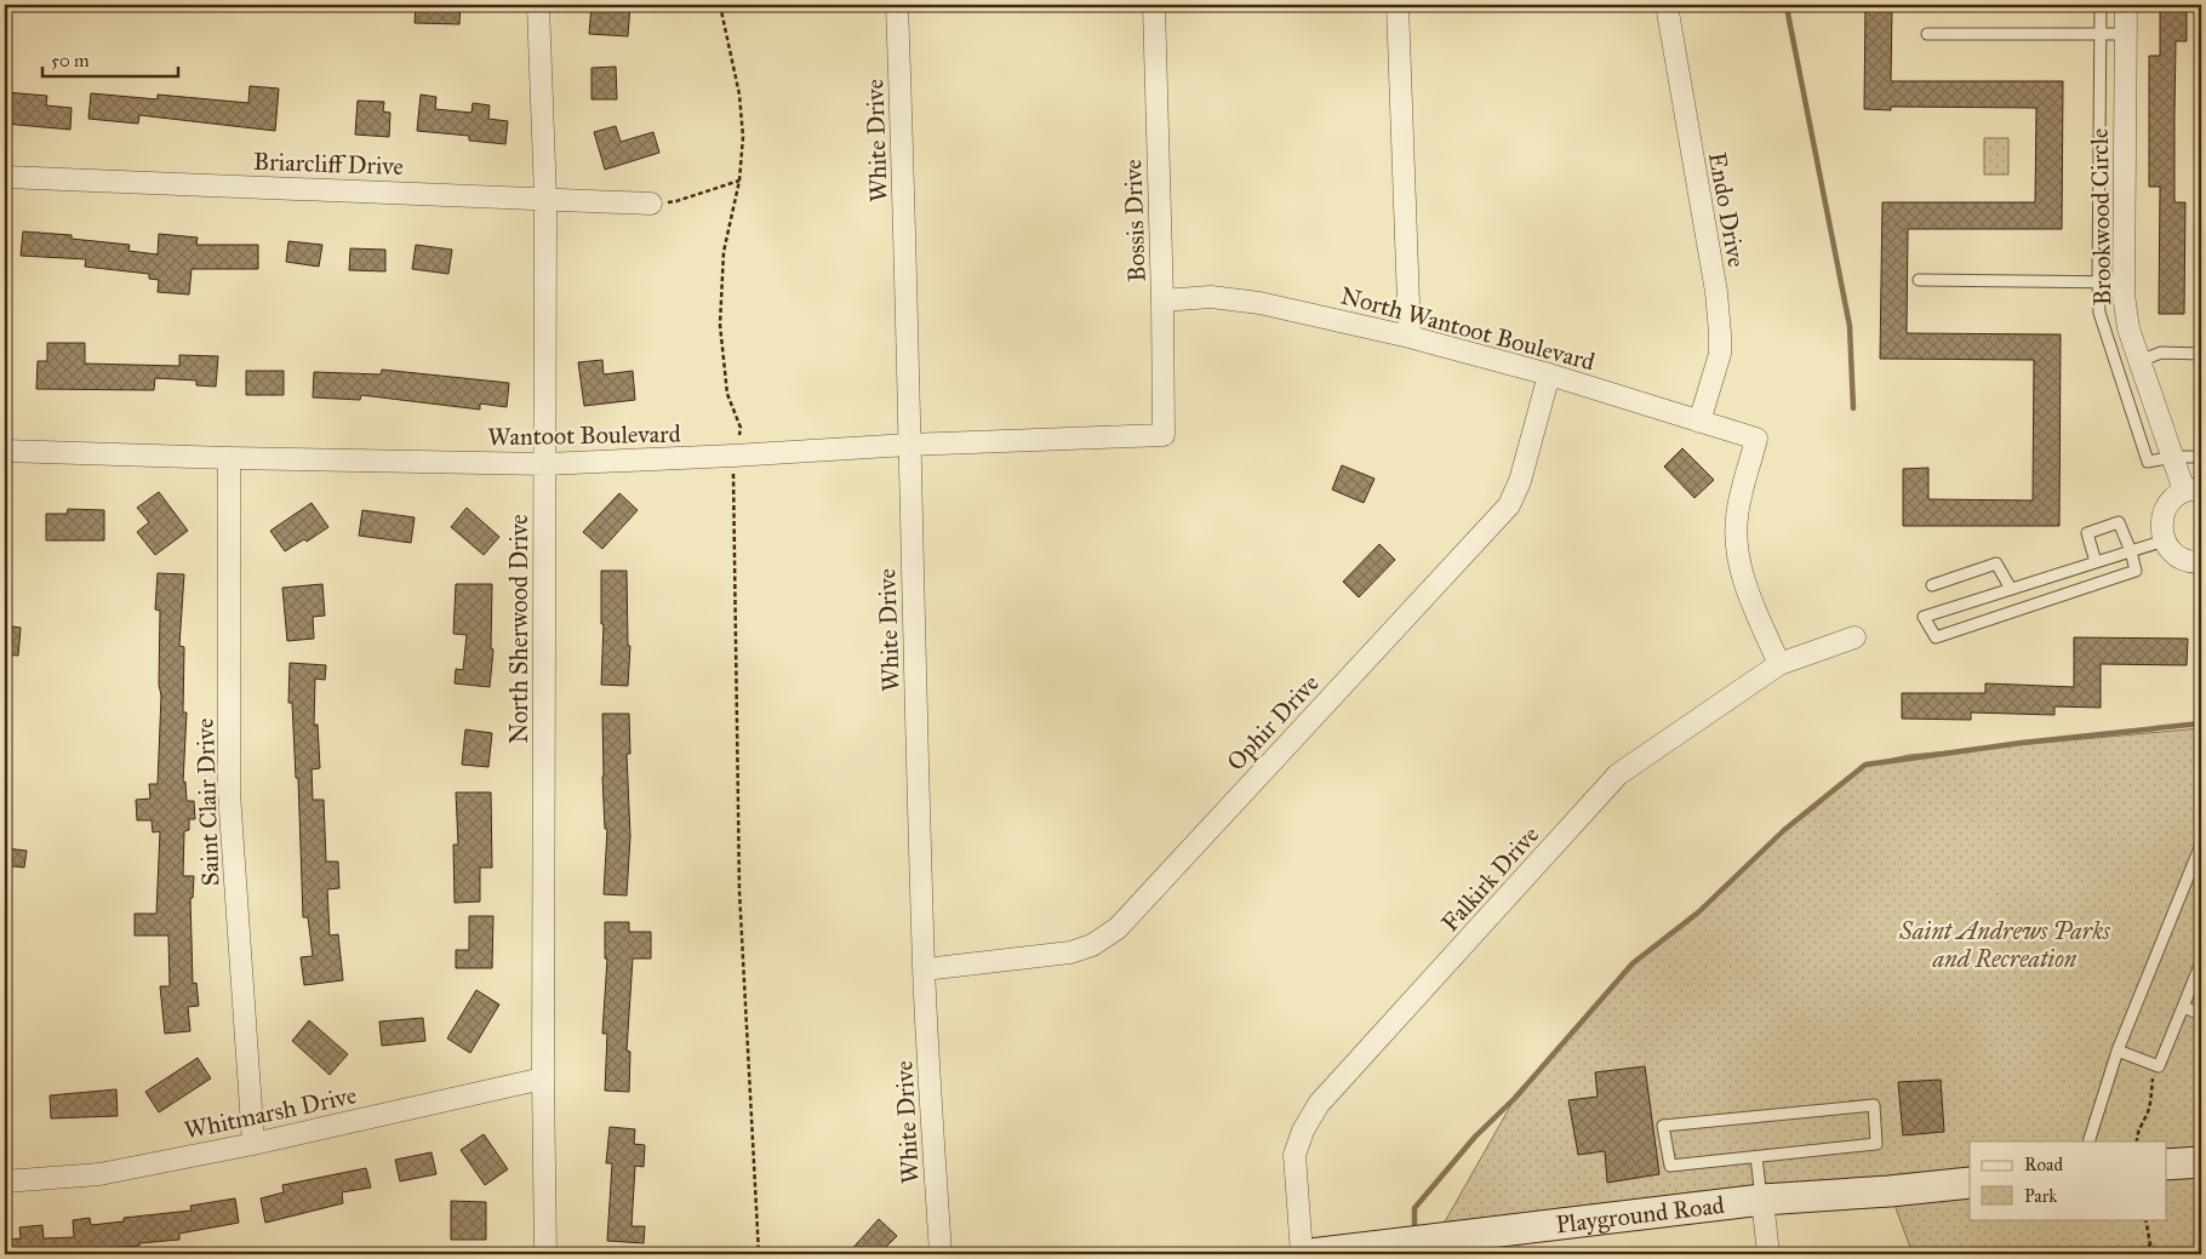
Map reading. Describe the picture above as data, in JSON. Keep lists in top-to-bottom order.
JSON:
{
  "streets": {
    "main road": ["Playground Road"],
    "street": [
      "White Drive",
      "Briarcliff Drive",
      "Endo Drive",
      "Brookwood Circle",
      "Bossis Drive",
      "North Wantoot Boulevard",
      "Wantoot Boulevard",
      "North Sherwood Drive",
      "Ophir Drive",
      "Saint Clair Drive",
      "Falkirk Drive",
      "Whitmarsh Drive"
    ]
  },
  "crossings": [
    ["White Drive", "Wantoot Boulevard"],
    ["White Drive", "Ophir Drive"],
    ["Briarcliff Drive", "North Sherwood Drive"],
    ["Endo Drive", "North Wantoot Boulevard"],
    ["Bossis Drive", "North Wantoot Boulevard"],
    ["Bossis Drive", "Wantoot Boulevard"],
    ["North Wantoot Boulevard", "Ophir Drive"],
    ["North Wantoot Boulevard", "Falkirk Drive"],
    ["Wantoot Boulevard", "North Sherwood Drive"],
    ["Wantoot Boulevard", "Saint Clair Drive"],
    ["North Sherwood Drive", "Whitmarsh Drive"],
    ["Saint Clair Drive", "Whitmarsh Drive"]
  ],
  "parks": ["Saint Andrews Parks and Recreation"],
  "legend": ["Road", "Park"],
  "scale_bar": "50 m"
}
